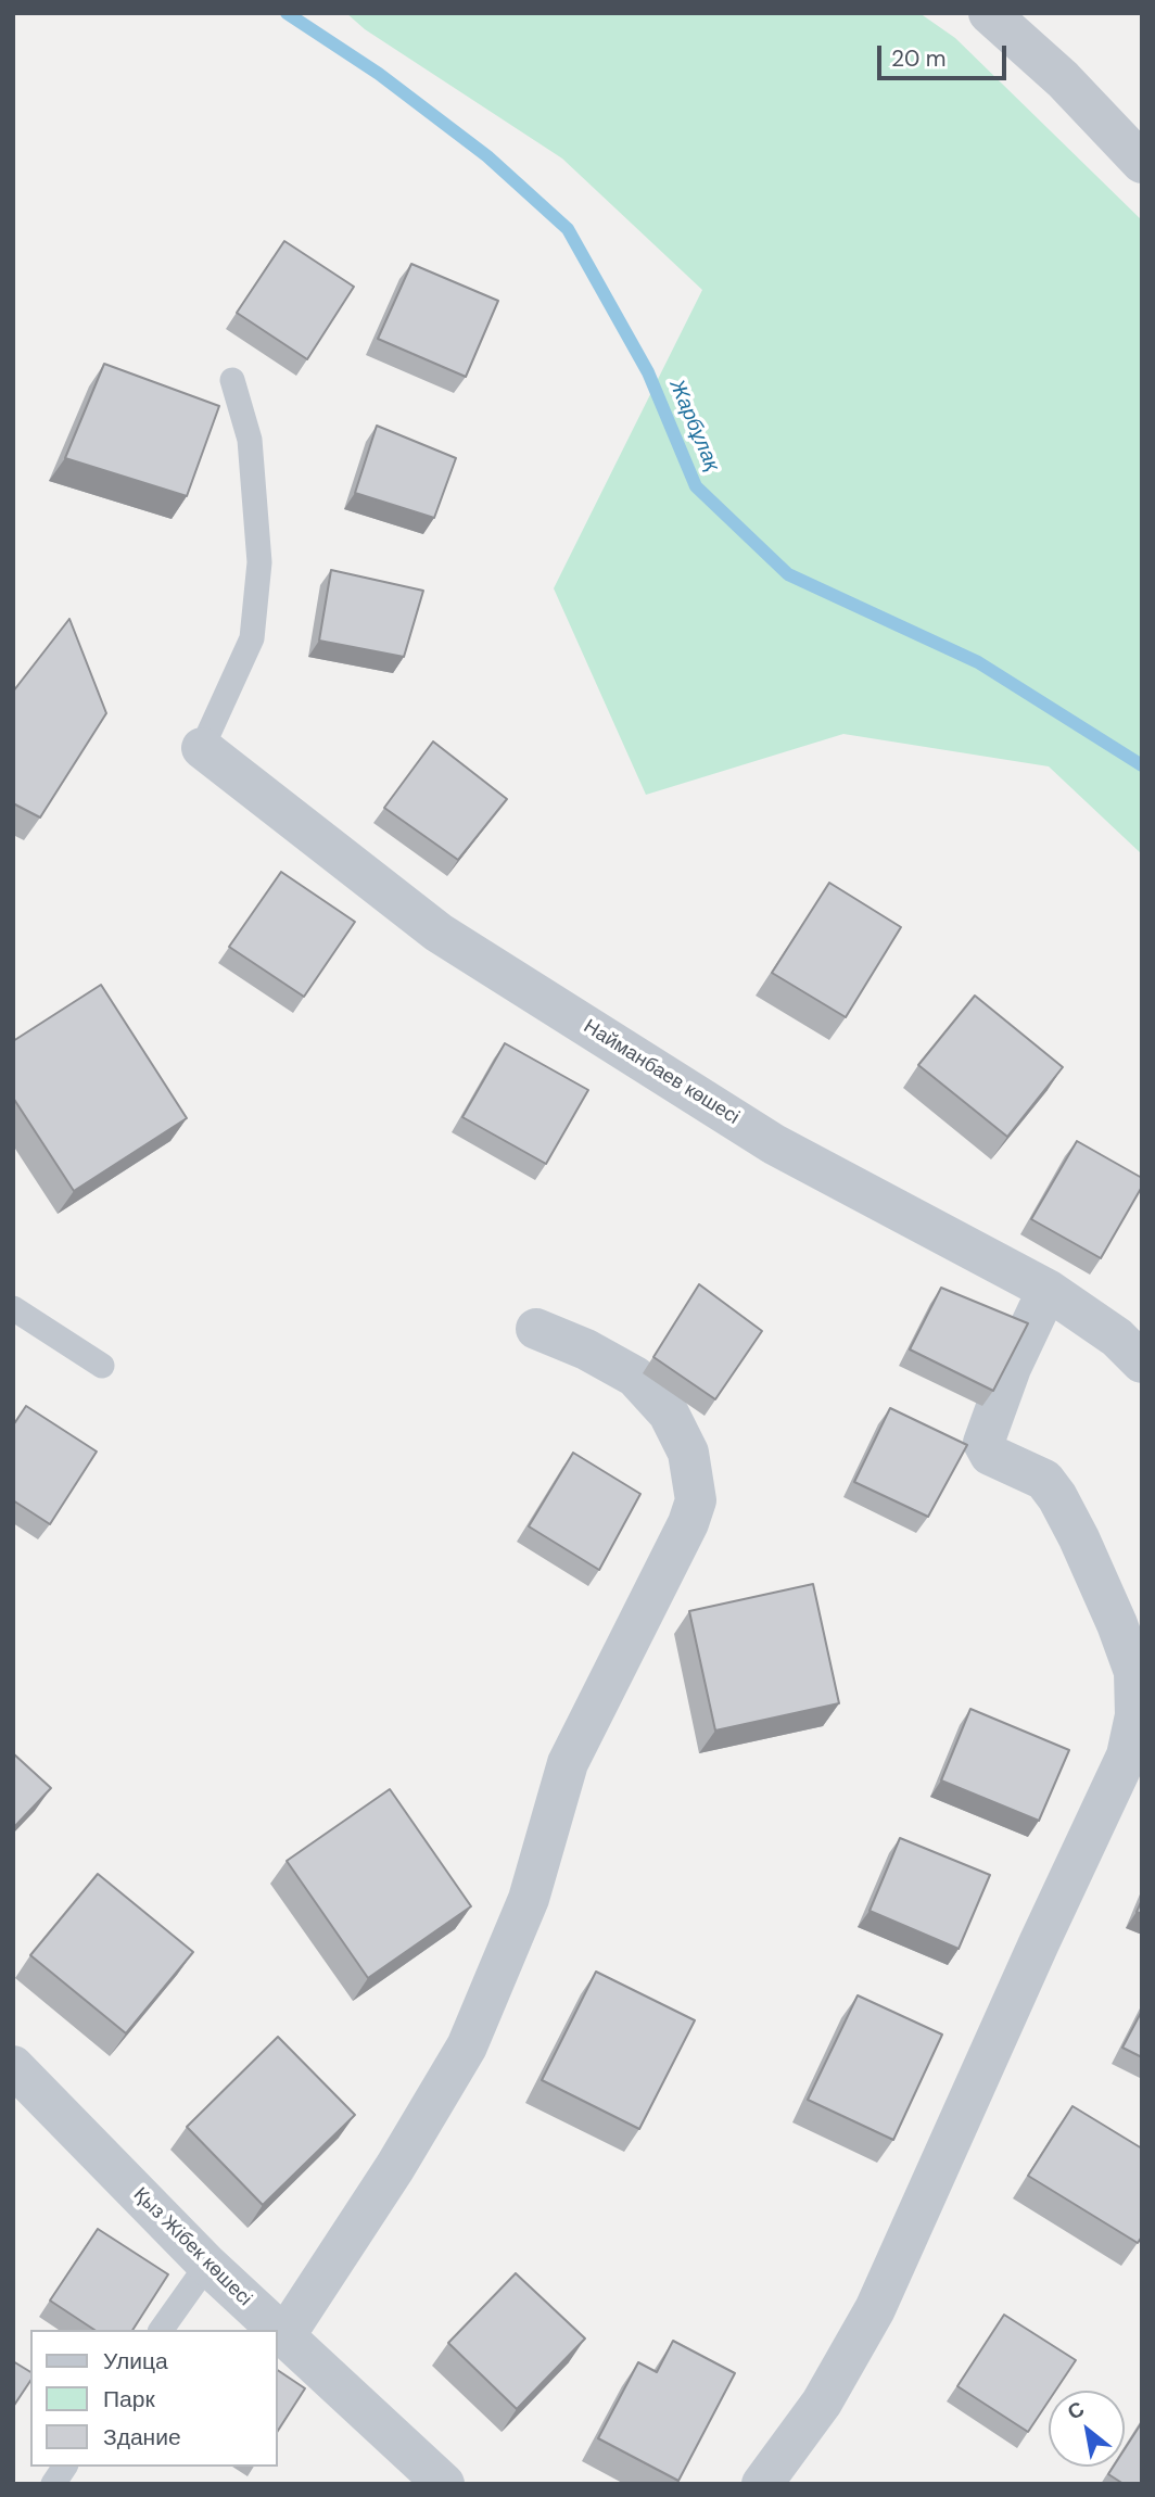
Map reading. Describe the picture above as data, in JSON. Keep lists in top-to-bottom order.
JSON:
{
  "streets": {
    "street": ["Найманбаев көшесі", "Қыз Жібек көшесі"]
  },
  "water": ["Жарбұлақ"],
  "legend": ["Улица", "Парк", "Здание"],
  "scale_bar": "20 m",
  "north": "top left"
}
